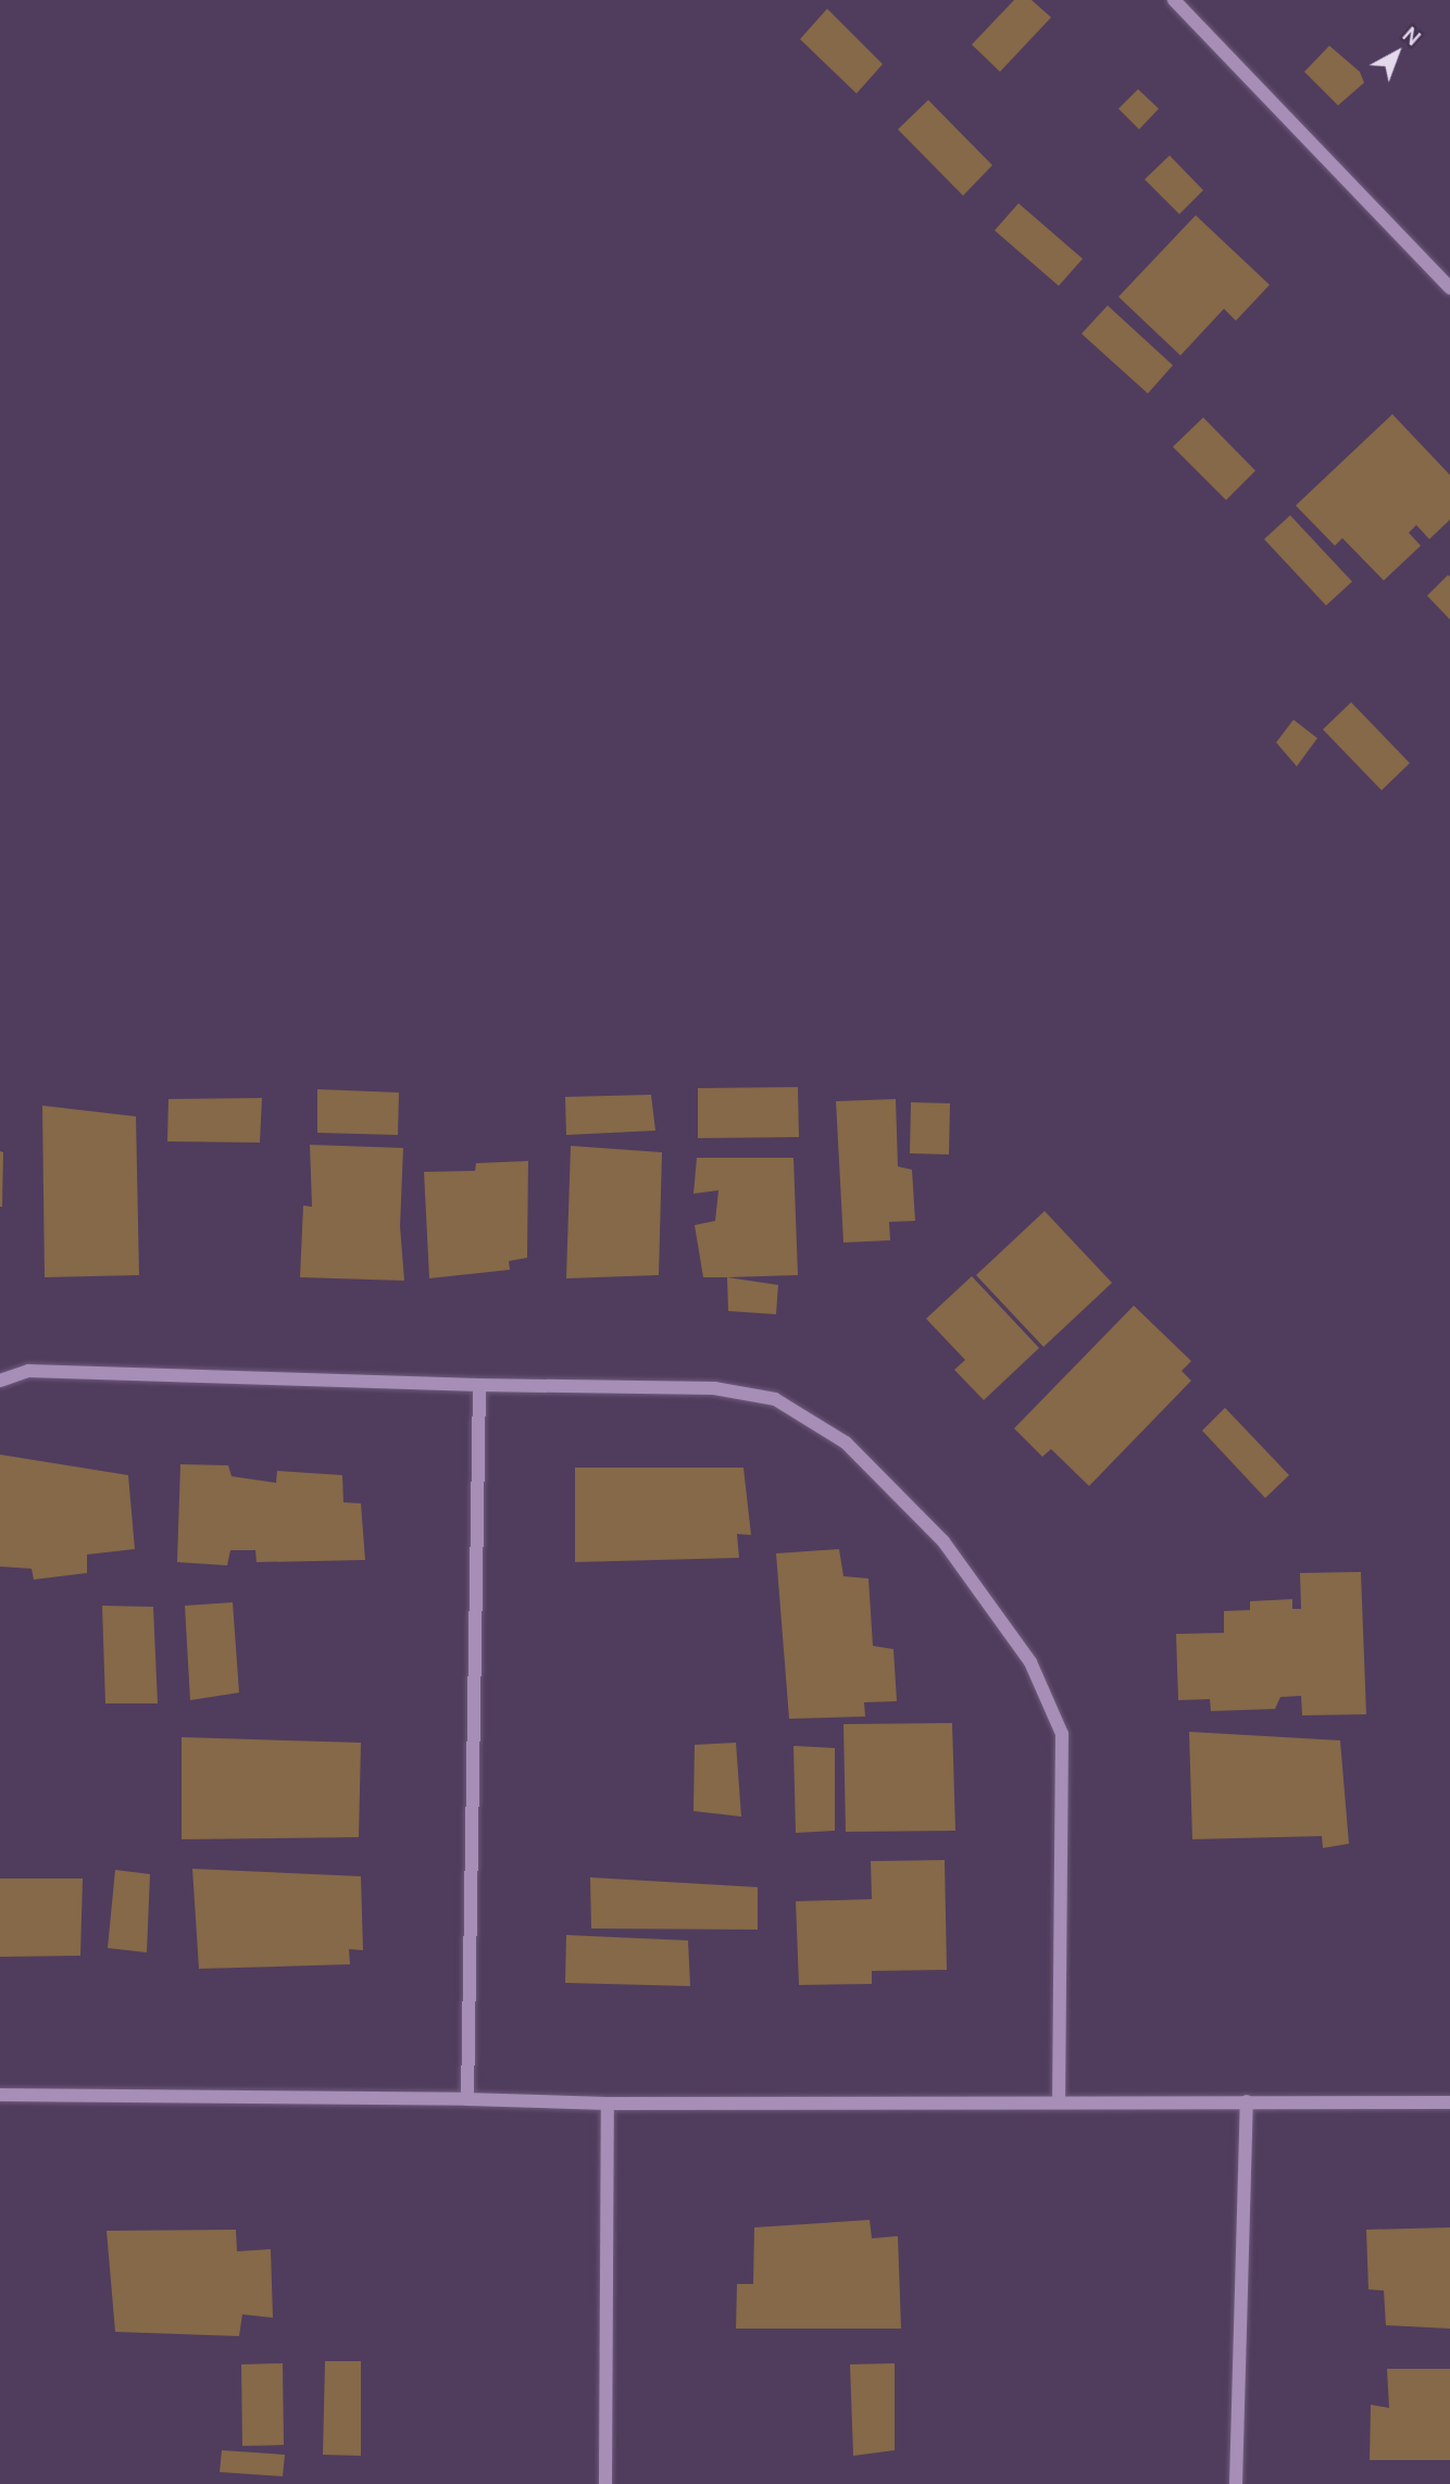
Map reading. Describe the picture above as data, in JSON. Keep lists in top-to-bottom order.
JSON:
{
  "north": "top right"
}
